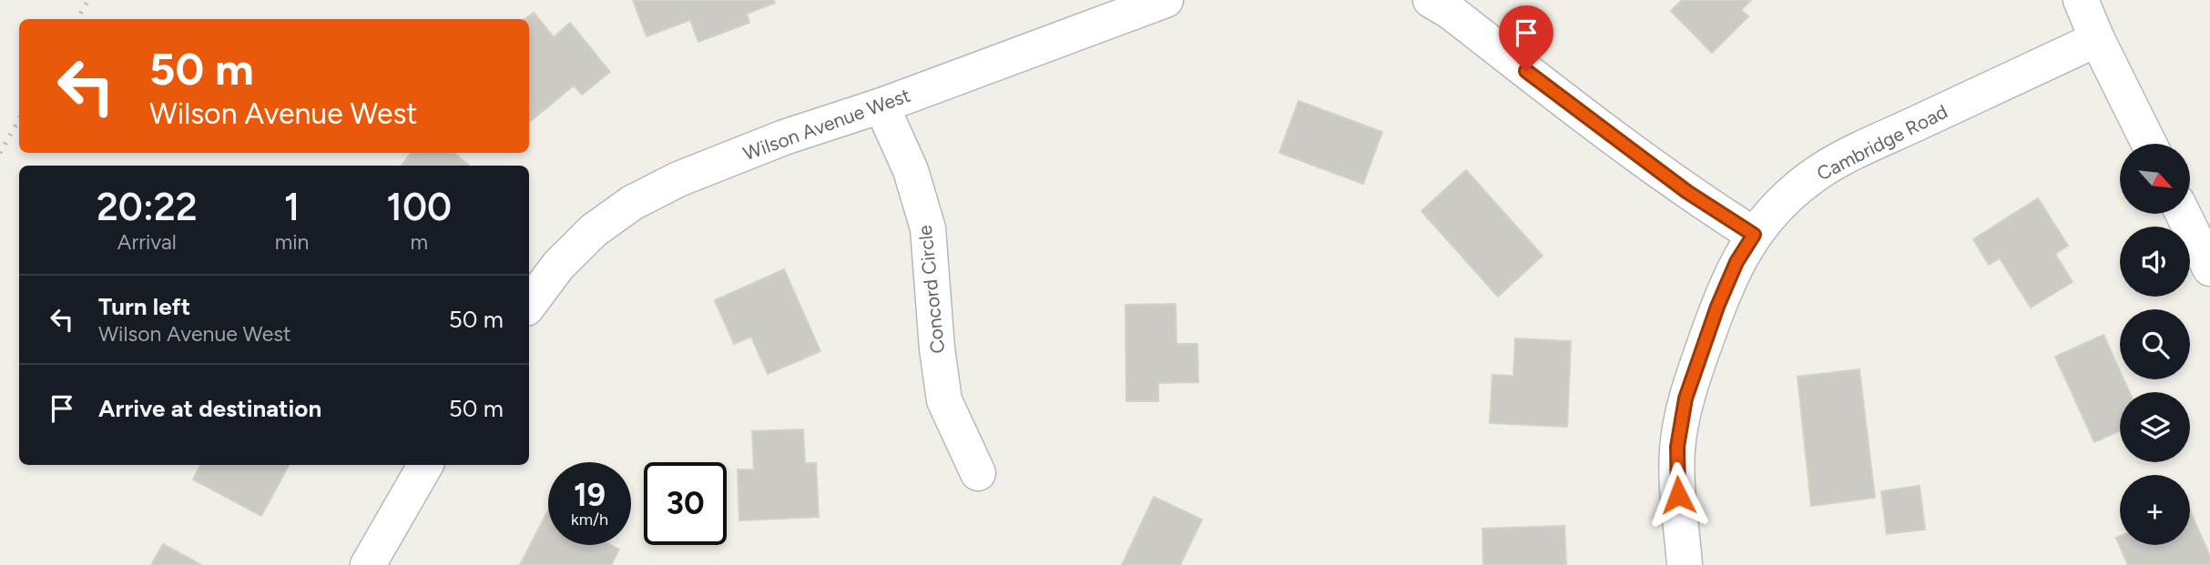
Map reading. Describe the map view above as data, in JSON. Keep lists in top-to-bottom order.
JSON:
{
  "streets": {
    "street": ["Wilson Avenue West", "Cambridge Road", "Concord Circle"]
  },
  "crossings": [
    ["Wilson Avenue West", "Concord Circle"]
  ],
  "north": "bottom right",
  "page": {
    "turn": ["50 m", "Wilson Avenue West"],
    "map_buttons": "+",
    "eta": [
      "20:22",
      "Arrival",
      "1",
      "min",
      "100",
      "m"
    ],
    "list": [
      {
        "name": "Turn left",
        "note": "Wilson Avenue West",
        "value": "50 m"
      },
      {
        "name": "Arrive at destination",
        "value": "50 m"
      }
    ],
    "speed": "19 km/h",
    "limit": "30"
  }
}
